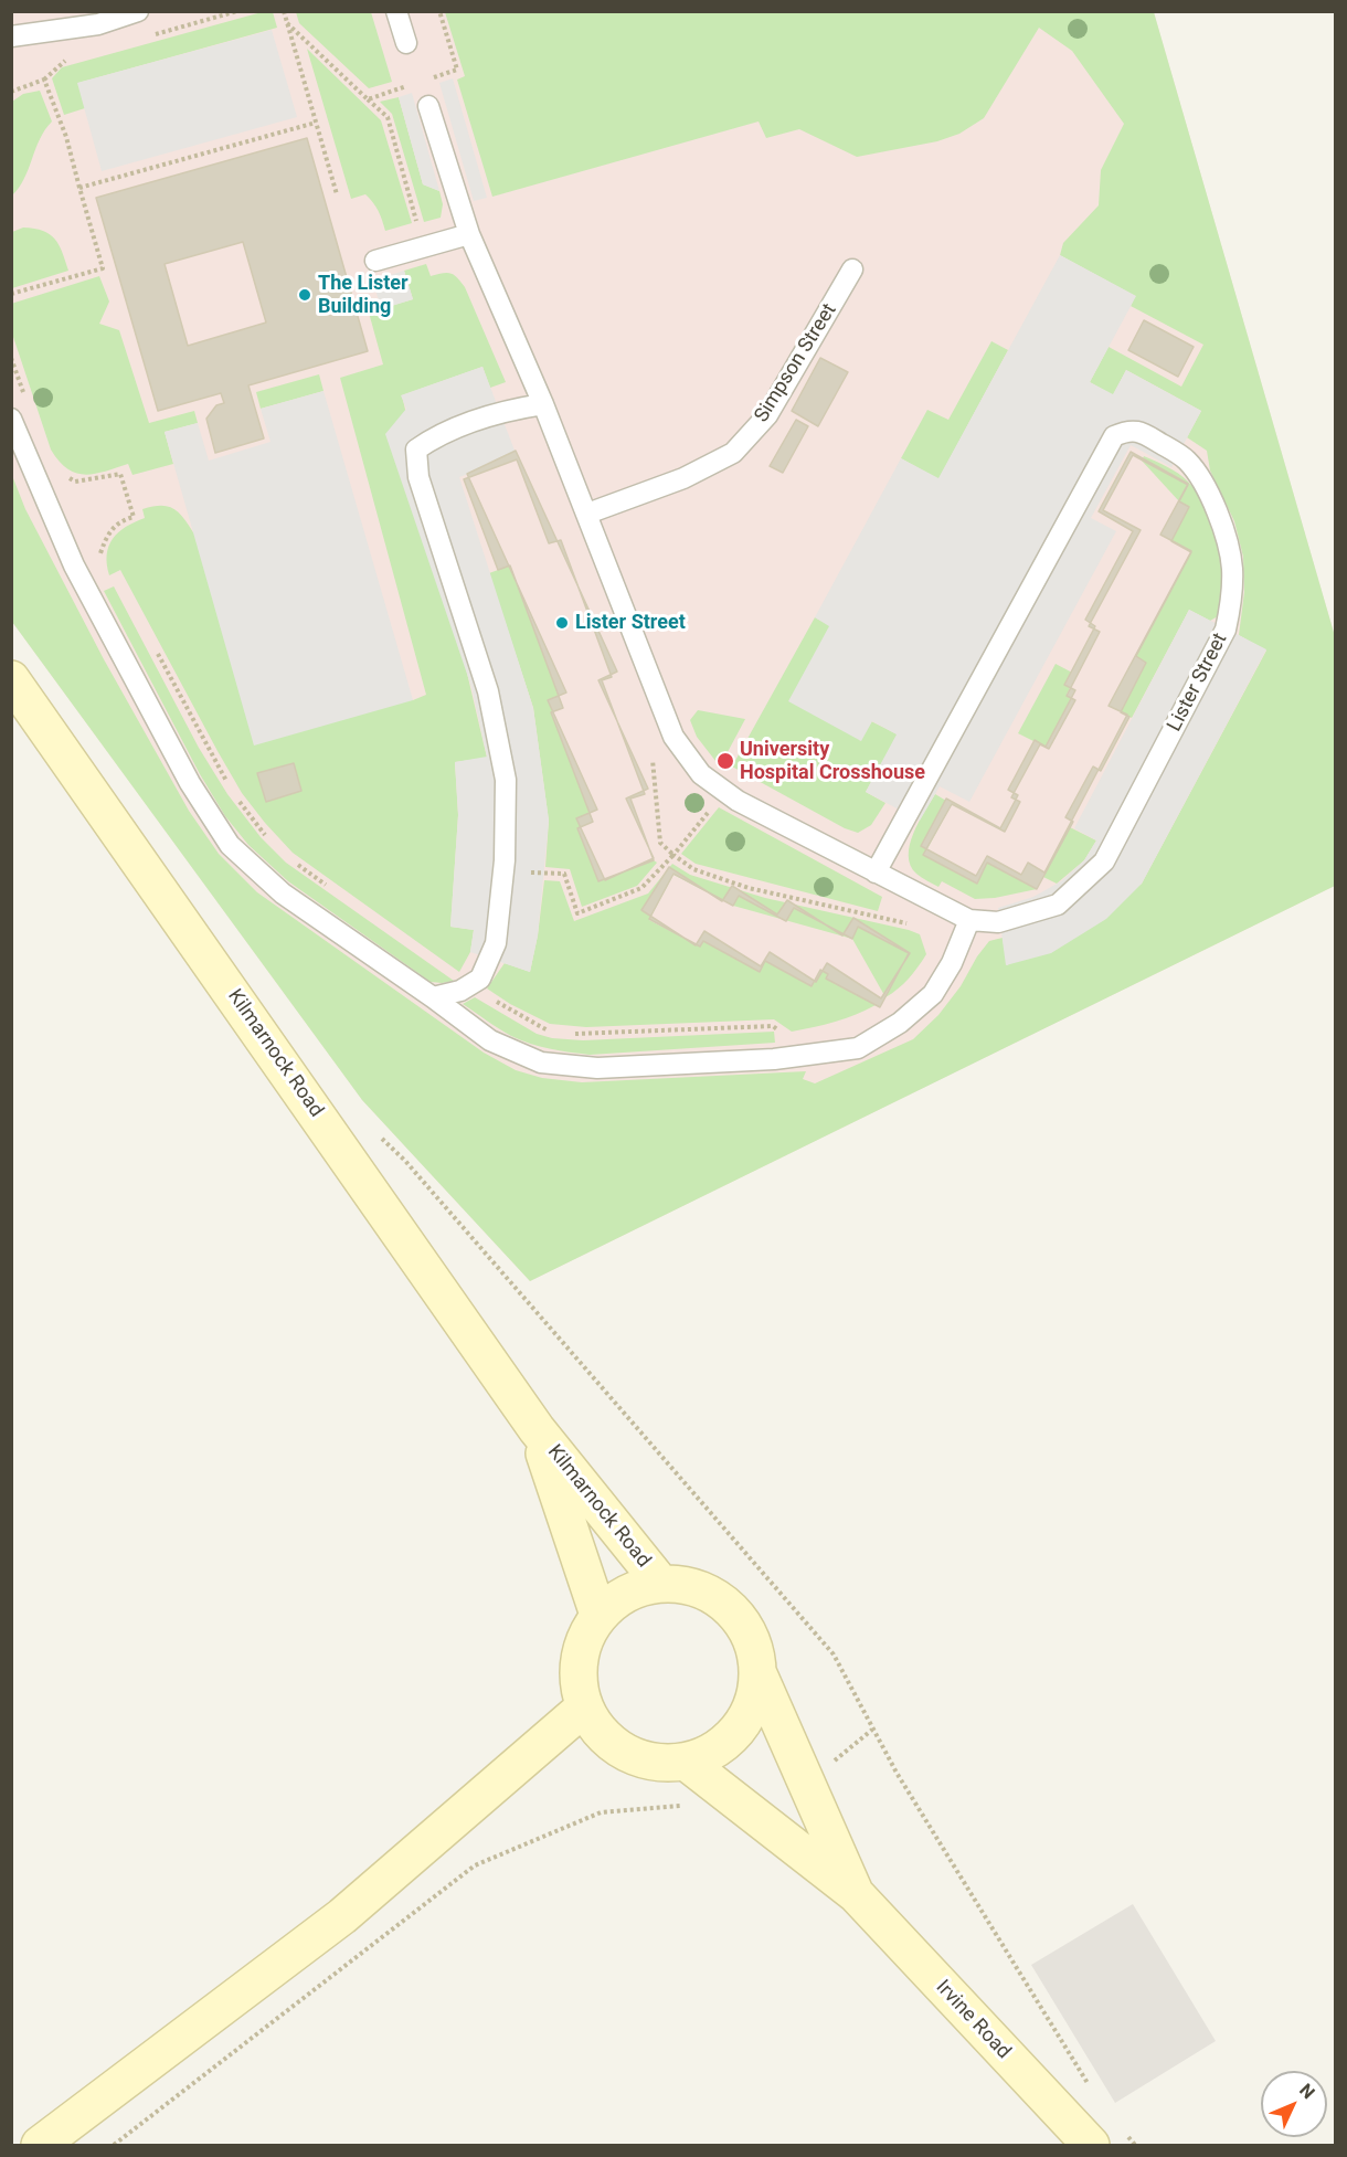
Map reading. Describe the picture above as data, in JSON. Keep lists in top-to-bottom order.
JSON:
{
  "streets": {
    "main road": ["Kilmarnock Road", "Irvine Road"],
    "lane": ["Simpson Street", "Lister Street"]
  },
  "crossings": [
    ["Simpson Street", "Lister Street"],
    ["Kilmarnock Road", "Irvine Road"]
  ],
  "places": ["The Lister Building", "Lister Street", "University Hospital Crosshouse"],
  "north": "top right"
}
